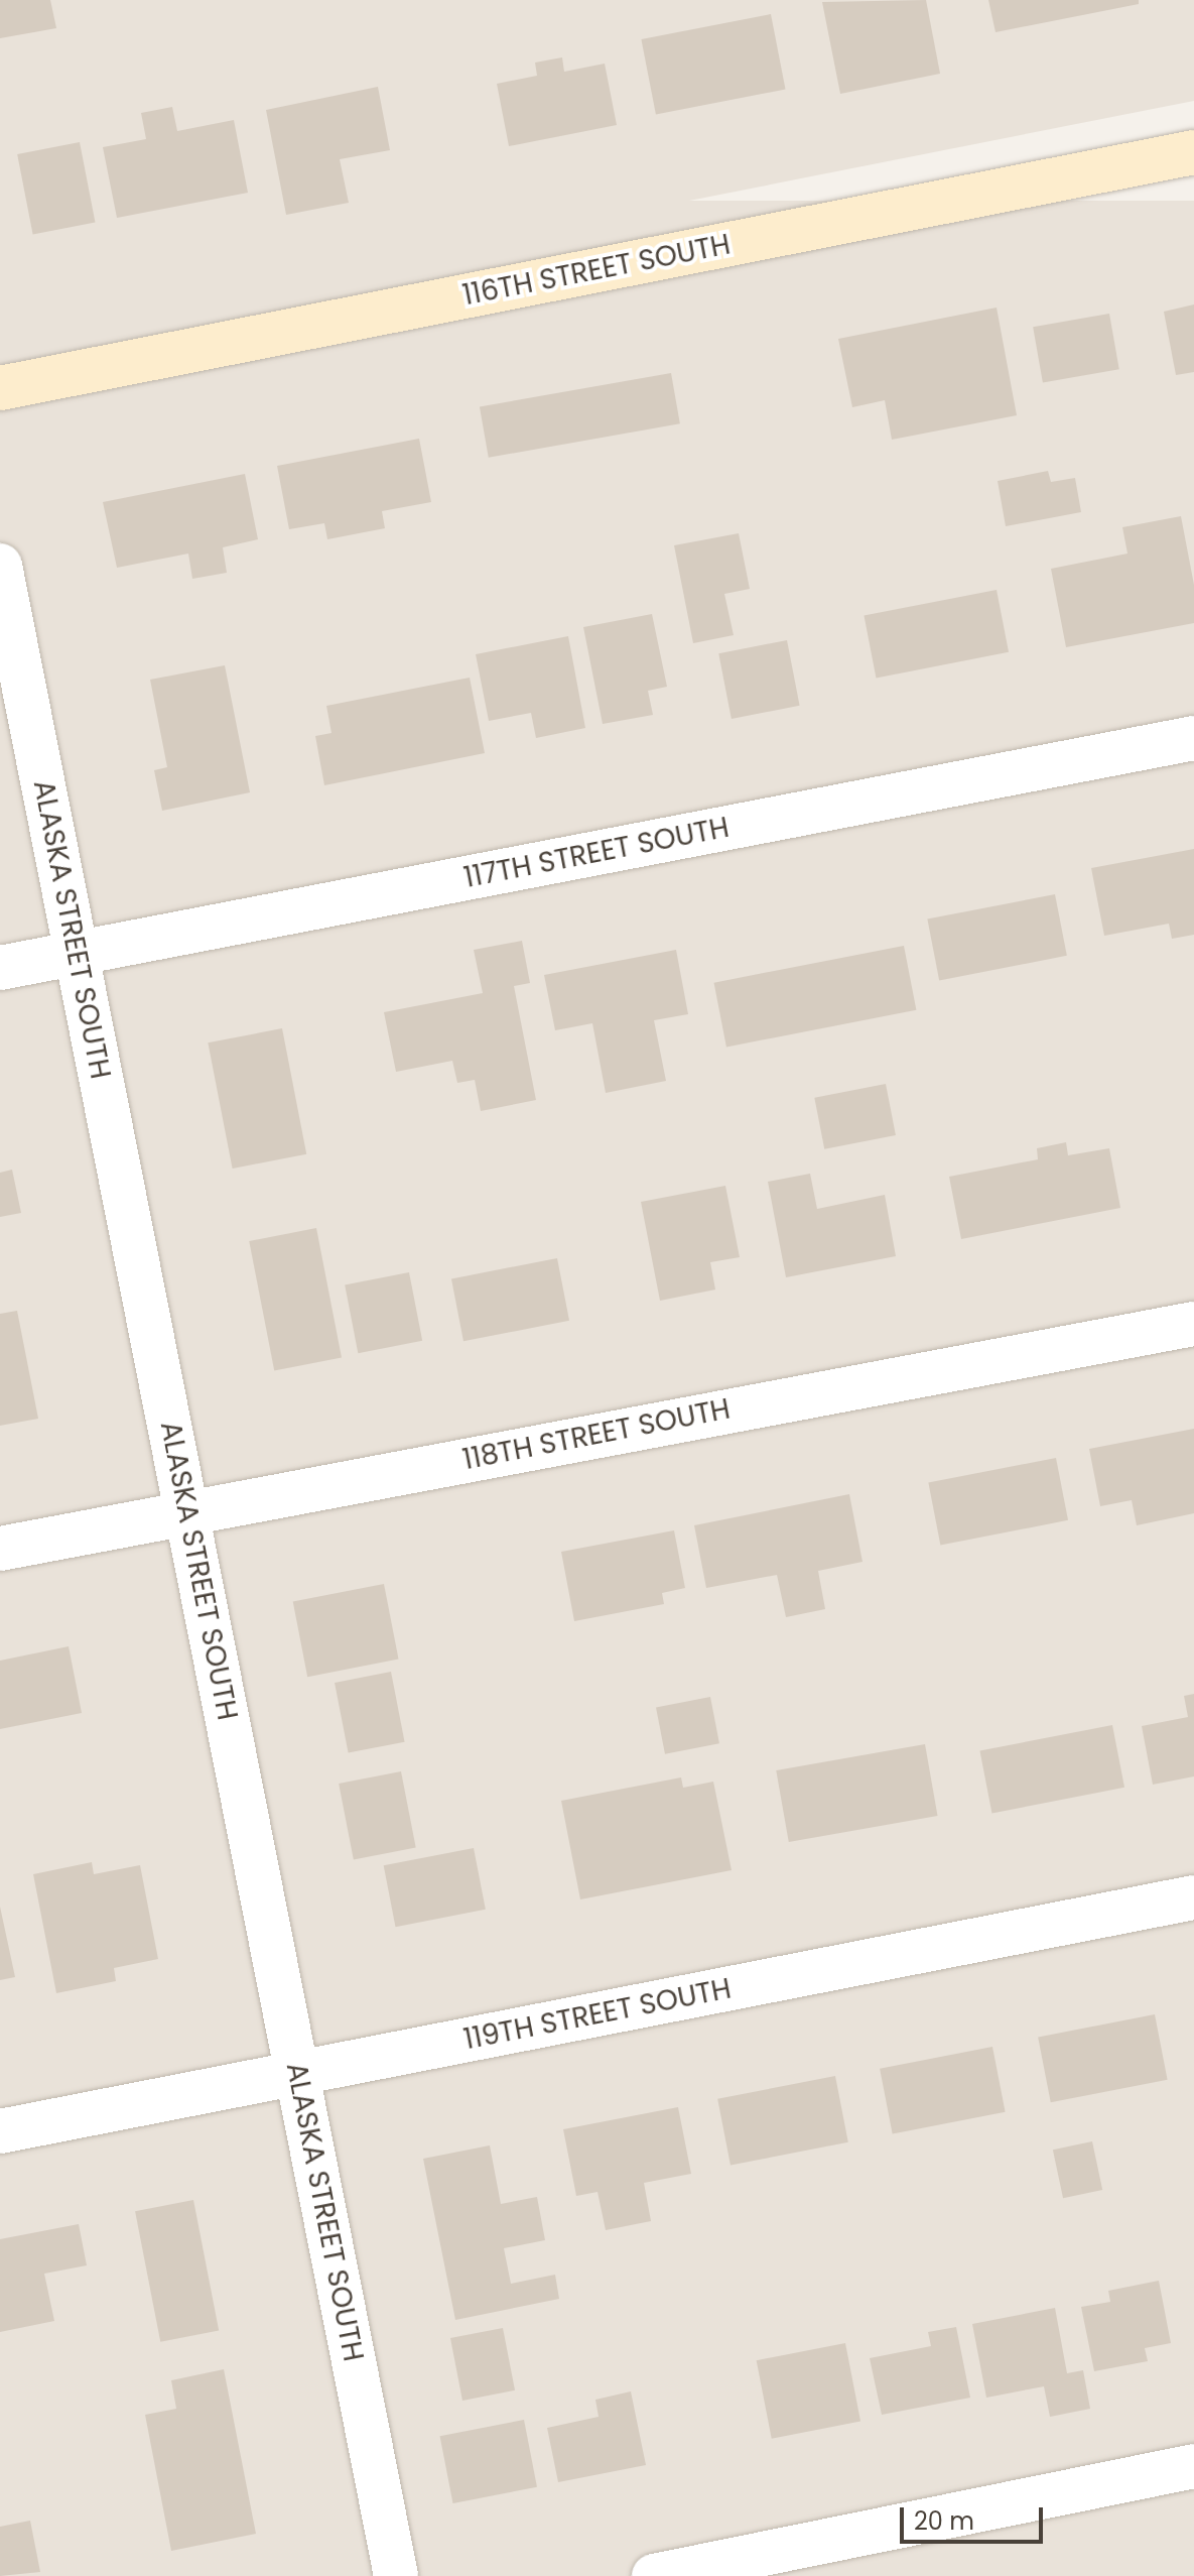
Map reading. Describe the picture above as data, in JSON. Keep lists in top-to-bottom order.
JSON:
{
  "streets": {
    "street": [
      "116TH STREET SOUTH",
      "117TH STREET SOUTH",
      "ALASKA STREET SOUTH",
      "118TH STREET SOUTH",
      "119TH STREET SOUTH"
    ]
  },
  "crossings": [
    ["117TH STREET SOUTH", "ALASKA STREET SOUTH"],
    ["ALASKA STREET SOUTH", "118TH STREET SOUTH"],
    ["ALASKA STREET SOUTH", "119TH STREET SOUTH"]
  ],
  "scale_bar": "20 m"
}
